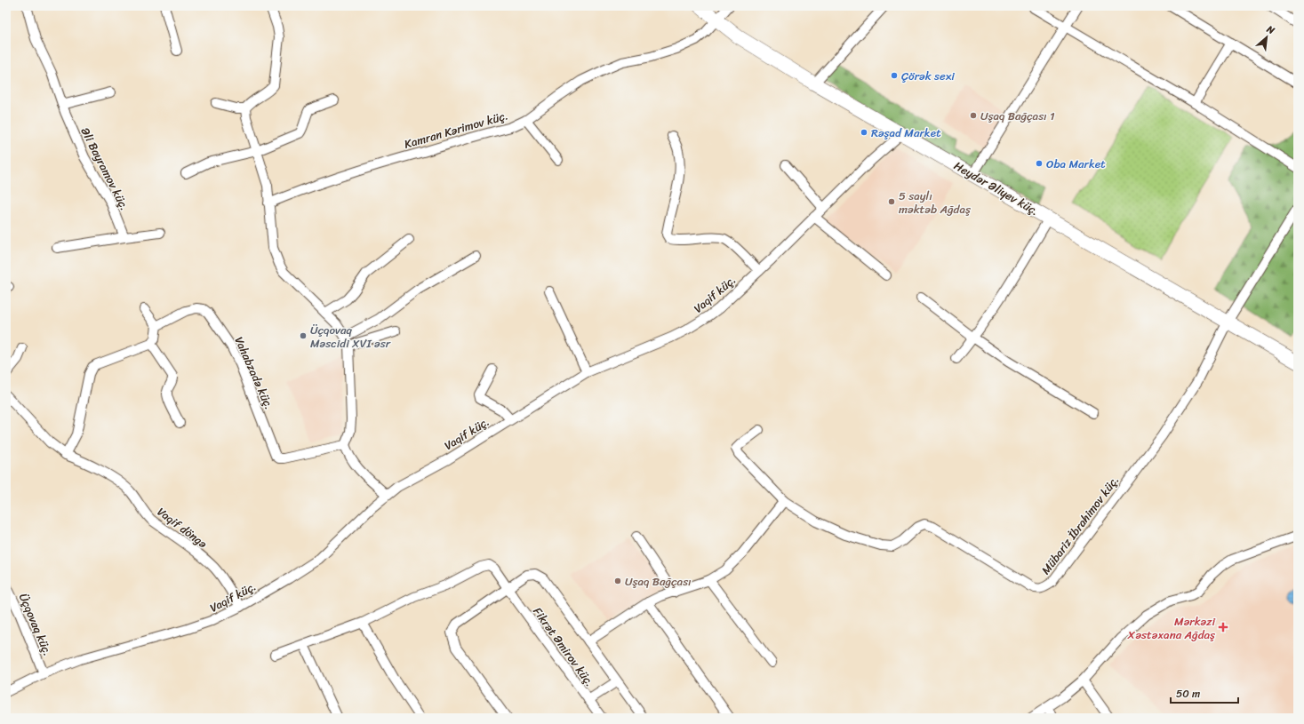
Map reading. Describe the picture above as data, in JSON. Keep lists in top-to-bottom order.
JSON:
{
  "streets": {
    "main road": ["Heydər Əliyev küç."],
    "street": [
      "Kamran Kərimov küç.",
      "Əli Bayramov küç.",
      "Vaqif küç.",
      "Vahabzadə küç.",
      "Mübariz İbrahimov küç.",
      "Vaqif döngə",
      "Üçqovaq küç.",
      "Fikrət Əmirov küç."
    ]
  },
  "crossings": [
    ["Kamran Kərimov küç.", "Heydər Əliyev küç."],
    ["Heydər Əliyev küç.", "Vaqif küç."],
    ["Heydər Əliyev küç.", "Mübariz İbrahimov küç."],
    ["Vaqif küç.", "Vaqif döngə"],
    ["Vaqif küç.", "Üçqovaq küç."]
  ],
  "places": {
    "other": [
      "Çörək sexi",
      "Uşaq Bağçası 1",
      "Rəşad Market",
      "Oba Market",
      "5 saylı məktəb Ağdaş",
      "Üçqovaq Məscidi XVI əsr",
      "Uşaq Bağçası"
    ],
    "health": ["Mərkəzi Xəstəxana Ağdaş"]
  },
  "scale_bar": "50 m",
  "north": "top right"
}
